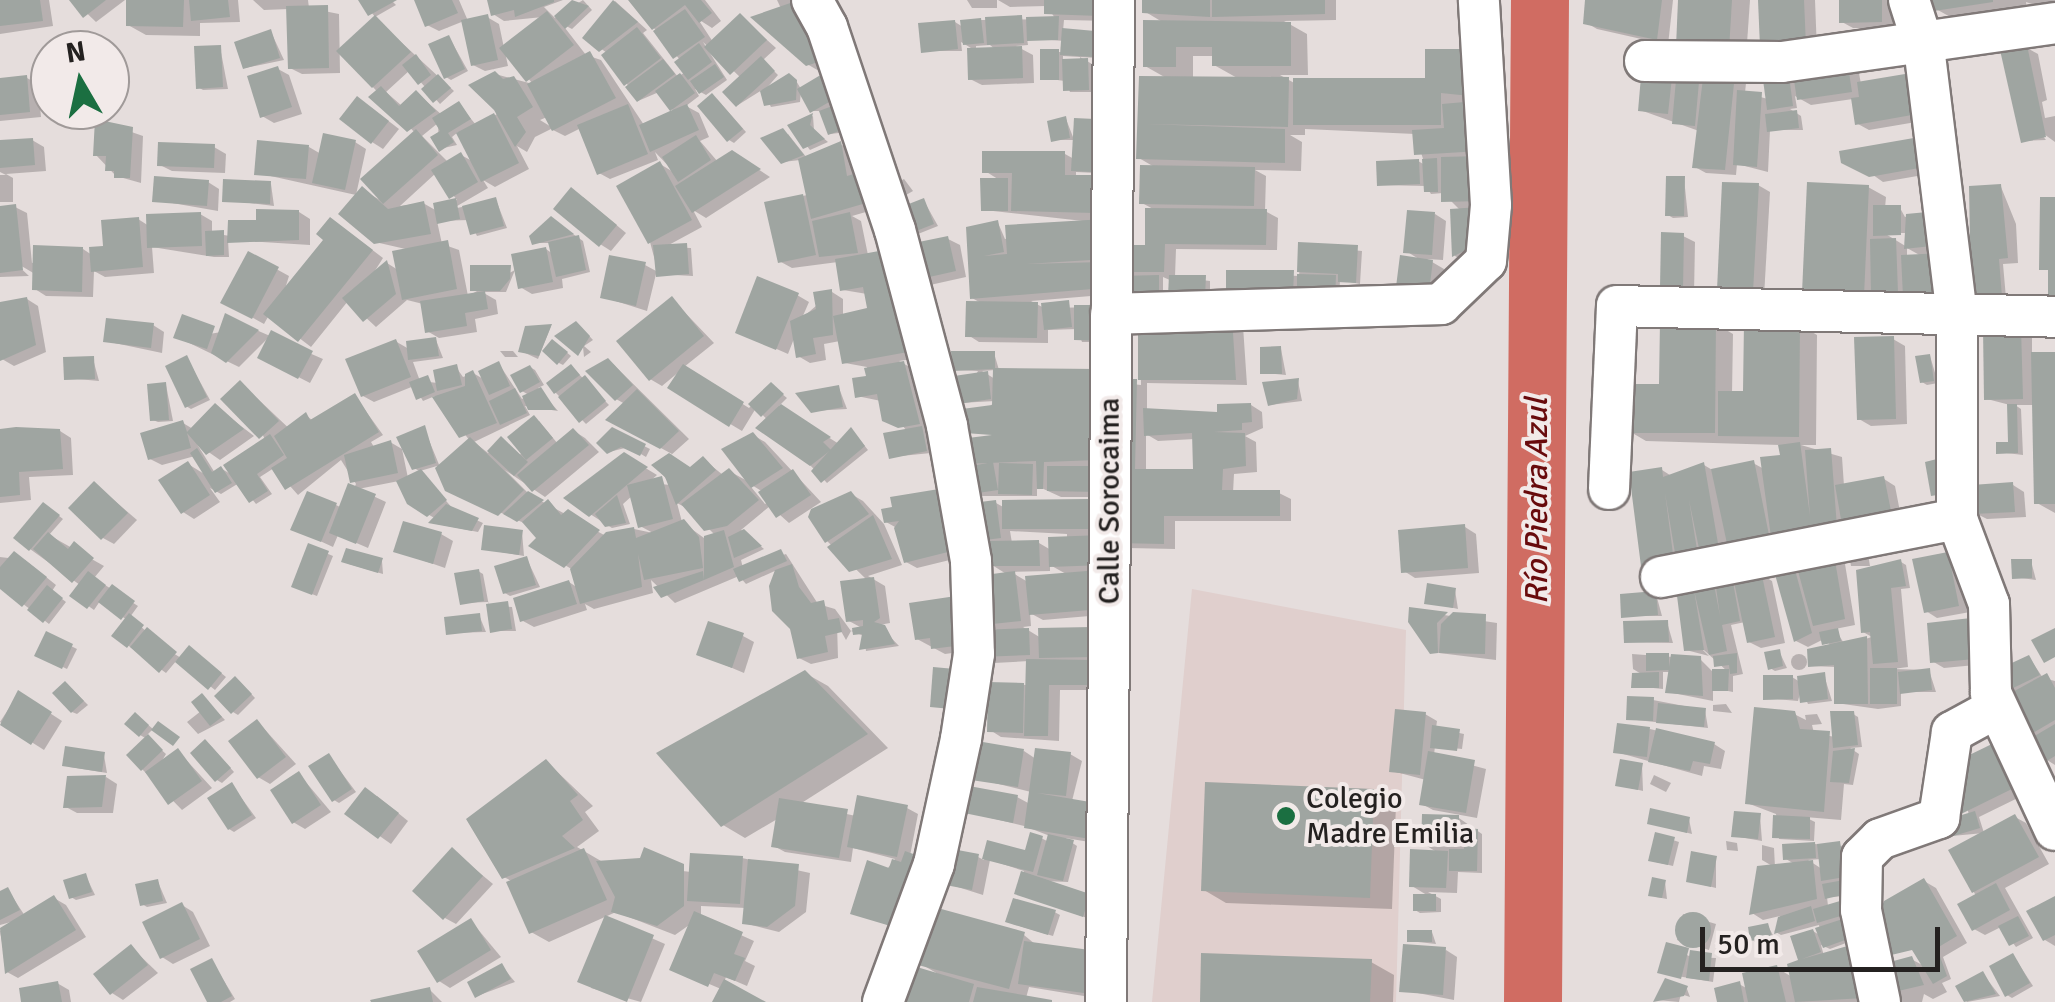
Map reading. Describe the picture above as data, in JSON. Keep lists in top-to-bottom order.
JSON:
{
  "streets": {
    "street": ["Calle Sorocaima"]
  },
  "water": ["Río Piedra Azul"],
  "places": ["Colegio Madre Emilia"],
  "scale_bar": "50 m",
  "north": "top"
}
